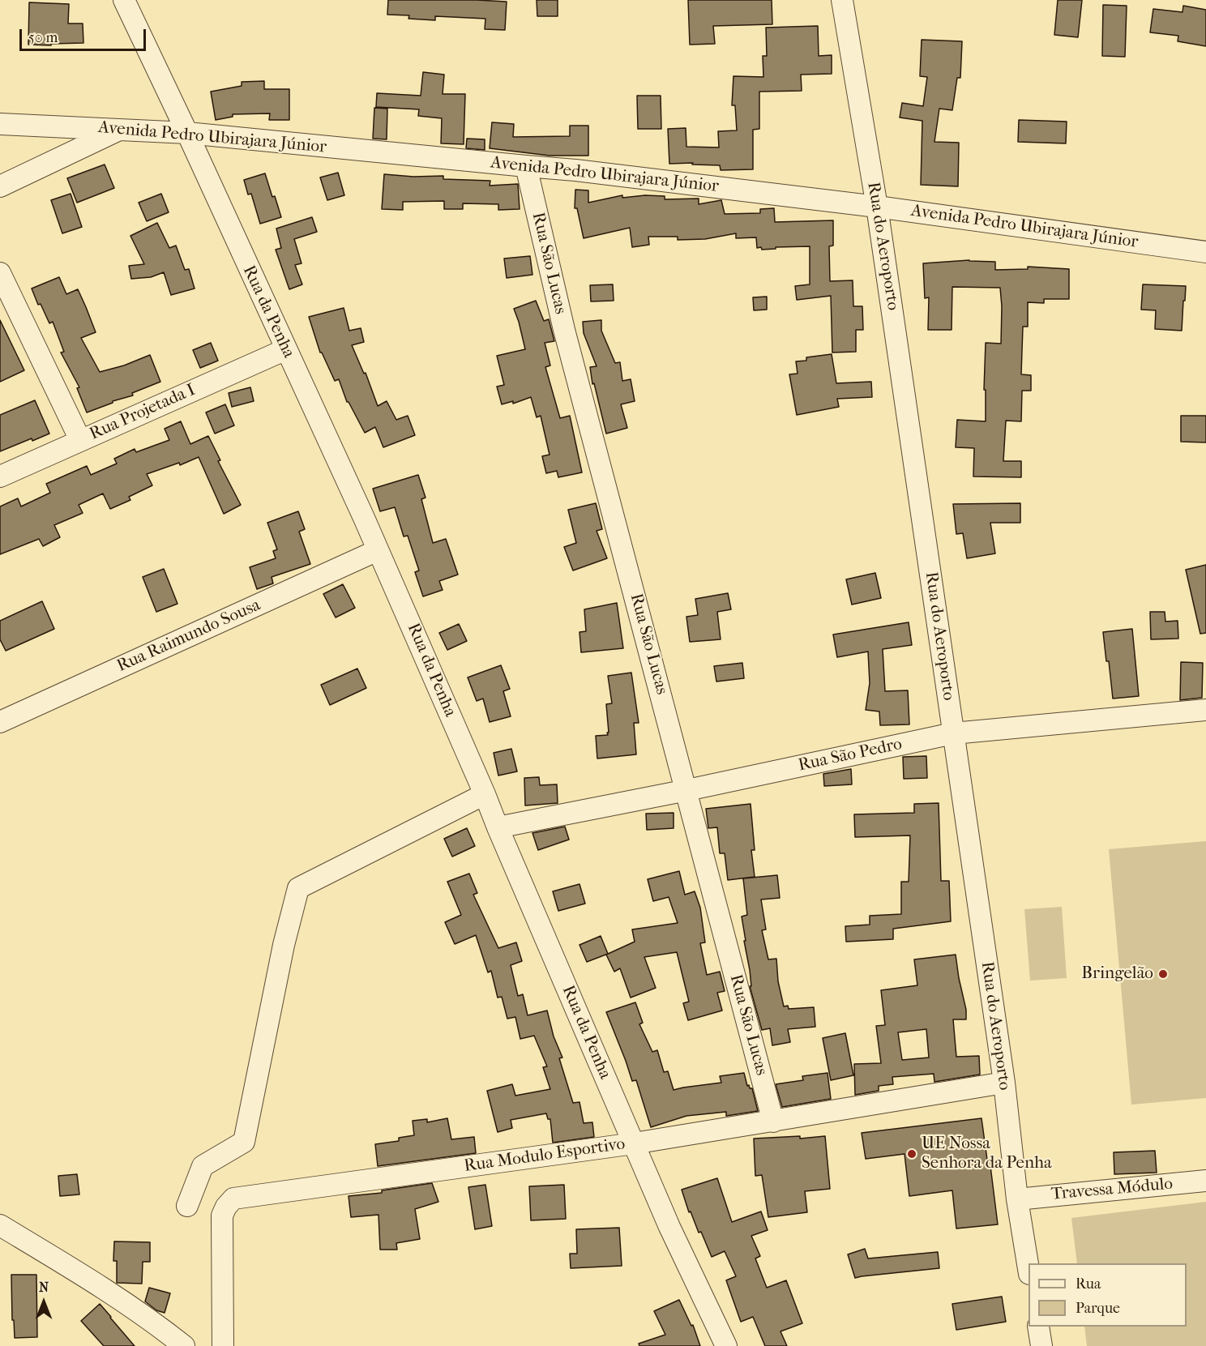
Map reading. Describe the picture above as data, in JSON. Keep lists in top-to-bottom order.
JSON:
{
  "streets": {
    "street": [
      "Avenida Pedro Ubirajara Júnior",
      "Rua do Aeroporto",
      "Rua São Lucas",
      "Rua da Penha",
      "Rua Projetada I",
      "Rua Raimundo Sousa",
      "Rua São Pedro",
      "Rua Modulo Esportivo",
      "Travessa Módulo"
    ]
  },
  "crossings": [
    ["Avenida Pedro Ubirajara Júnior", "Rua do Aeroporto"],
    ["Avenida Pedro Ubirajara Júnior", "Rua São Lucas"],
    ["Avenida Pedro Ubirajara Júnior", "Rua da Penha"],
    ["Rua do Aeroporto", "Rua São Pedro"],
    ["Rua do Aeroporto", "Rua Modulo Esportivo"],
    ["Rua do Aeroporto", "Travessa Módulo"],
    ["Rua São Lucas", "Rua São Pedro"],
    ["Rua São Lucas", "Rua Modulo Esportivo"],
    ["Rua da Penha", "Rua Projetada I"],
    ["Rua da Penha", "Rua Raimundo Sousa"],
    ["Rua da Penha", "Rua São Pedro"],
    ["Rua da Penha", "Rua Modulo Esportivo"]
  ],
  "places": ["Bringelão", "UE Nossa Senhora da Penha"],
  "legend": ["Rua", "Parque"],
  "scale_bar": "50 m",
  "north": "top"
}
